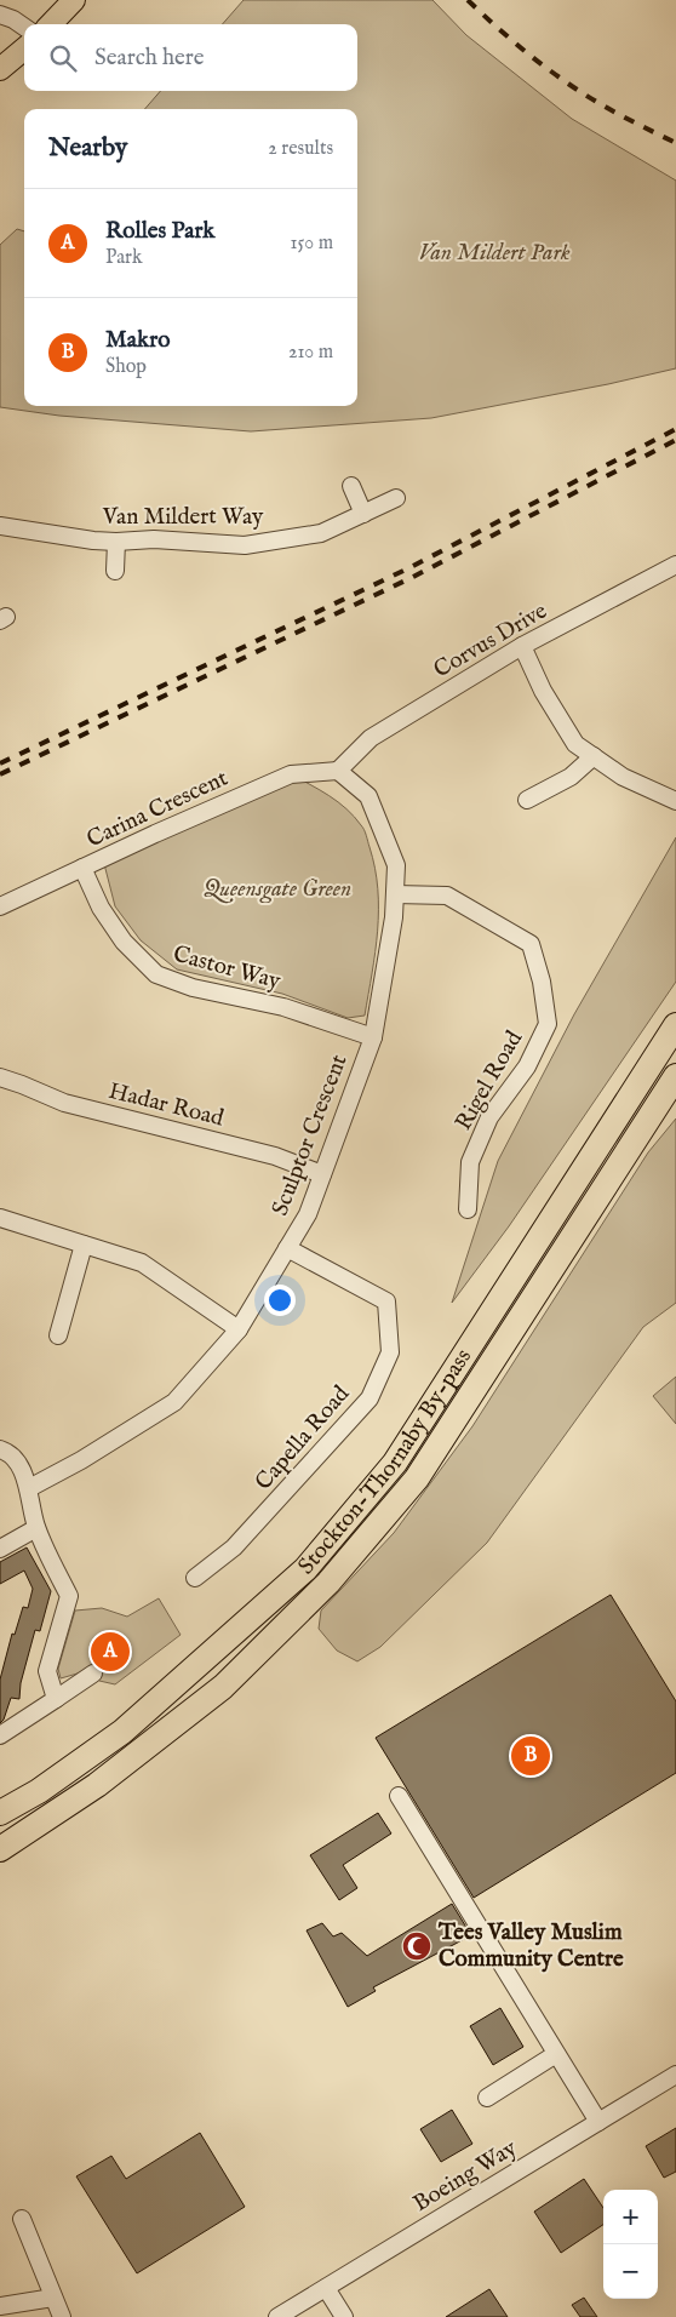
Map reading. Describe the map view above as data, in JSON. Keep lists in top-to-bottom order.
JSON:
{
  "streets": {
    "highway": ["Stockton-Thornaby By-pass"],
    "street": [
      "Van Mildert Way",
      "Corvus Drive",
      "Carina Crescent",
      "Castor Way",
      "Rigel Road",
      "Hadar Road",
      "Sculptor Crescent",
      "Capella Road",
      "Boeing Way"
    ]
  },
  "crossings": [
    ["Corvus Drive", "Carina Crescent"],
    ["Corvus Drive", "Sculptor Crescent"],
    ["Carina Crescent", "Castor Way"],
    ["Carina Crescent", "Sculptor Crescent"],
    ["Castor Way", "Sculptor Crescent"],
    ["Rigel Road", "Sculptor Crescent"],
    ["Hadar Road", "Sculptor Crescent"],
    ["Sculptor Crescent", "Capella Road"]
  ],
  "parks": ["Van Mildert Park", "Queensgate Green"],
  "places": {
    "mosque": ["Tees Valley Muslim Community Centre"]
  },
  "page": {
    "search": "Search here",
    "heading": ["Nearby", "2 results"],
    "list": [
      {
        "mark": "A",
        "name": "Rolles Park",
        "note": "Park",
        "value": "150 m"
      },
      {
        "mark": "B",
        "name": "Makro",
        "note": "Shop",
        "value": "210 m"
      }
    ],
    "pins": ["A", "B"],
    "map_buttons": ["+", "−"]
  }
}
